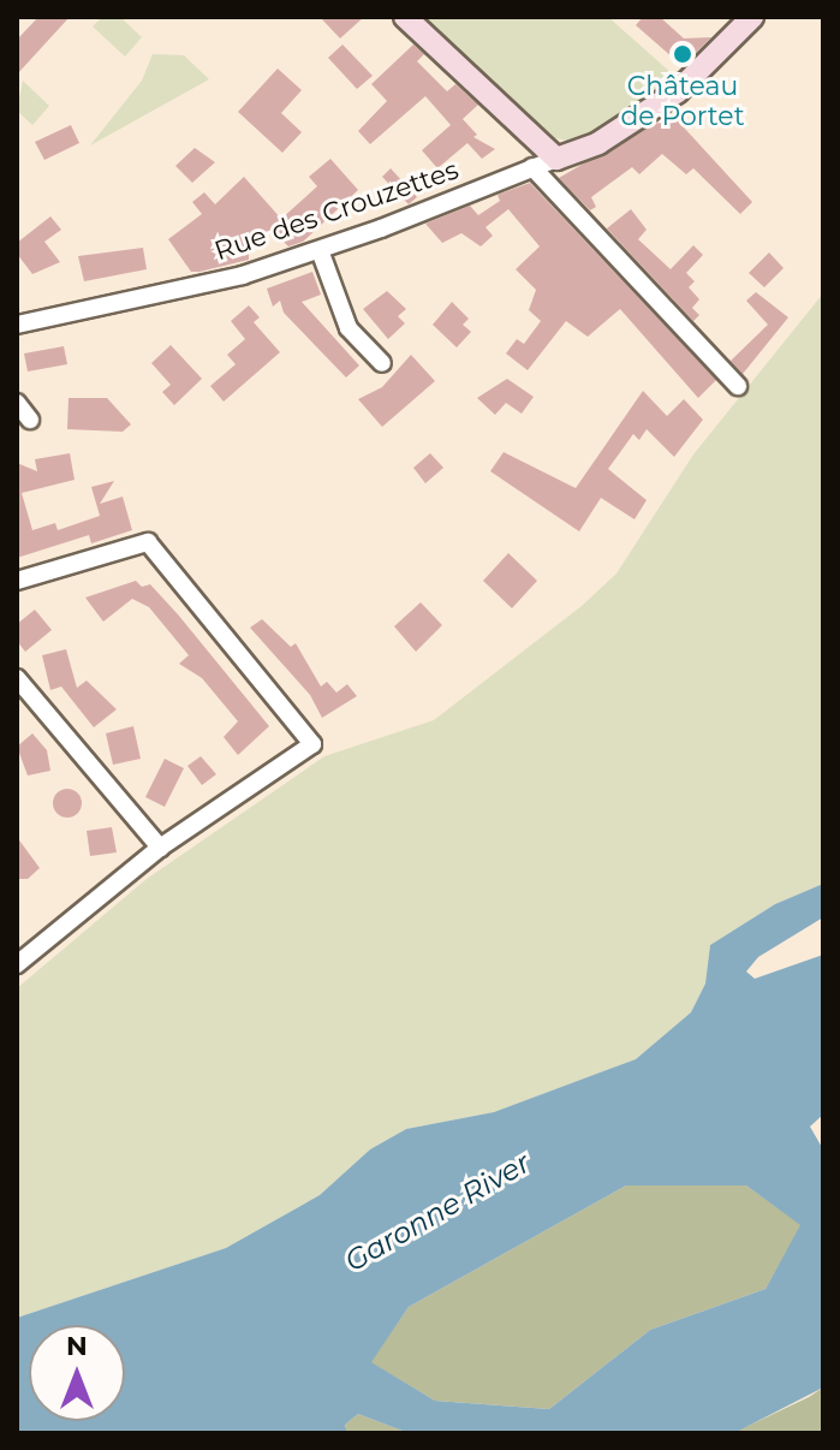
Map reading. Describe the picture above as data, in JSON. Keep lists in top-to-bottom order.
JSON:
{
  "streets": {
    "street": ["Rue des Crouzettes"]
  },
  "water": ["Garonne River"],
  "places": ["Château de Portet"],
  "north": "top"
}
